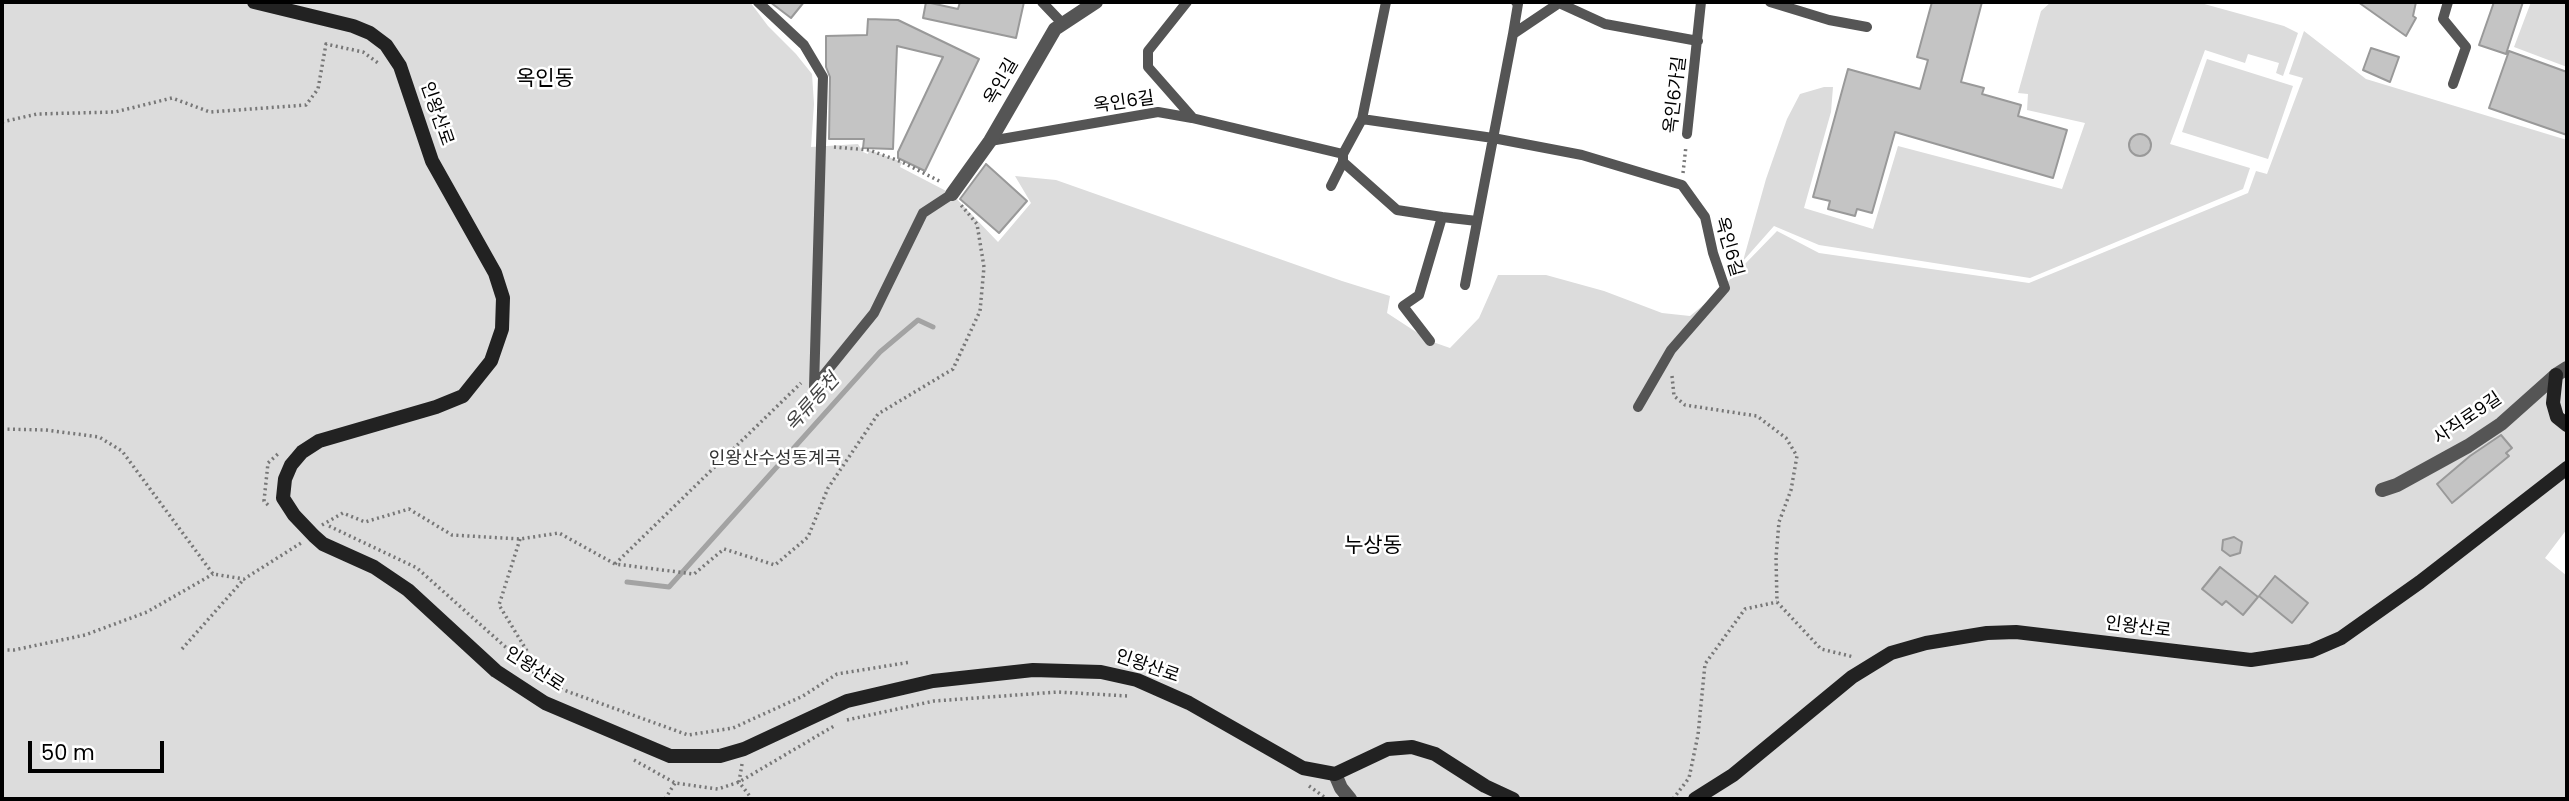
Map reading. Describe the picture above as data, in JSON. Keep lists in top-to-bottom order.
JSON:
{
  "streets": {
    "street": ["옥인길", "인왕산로", "사직로9길"],
    "lane": ["옥인6가길", "옥인6길"]
  },
  "crossings": [
    ["옥인길", "옥인6길"],
    ["옥인6가길", "옥인6길"]
  ],
  "districts": ["옥인동", "누상동"],
  "water": ["옥류동천"],
  "parks": ["인왕산수성동계곡"],
  "scale_bar": "50 m"
}
